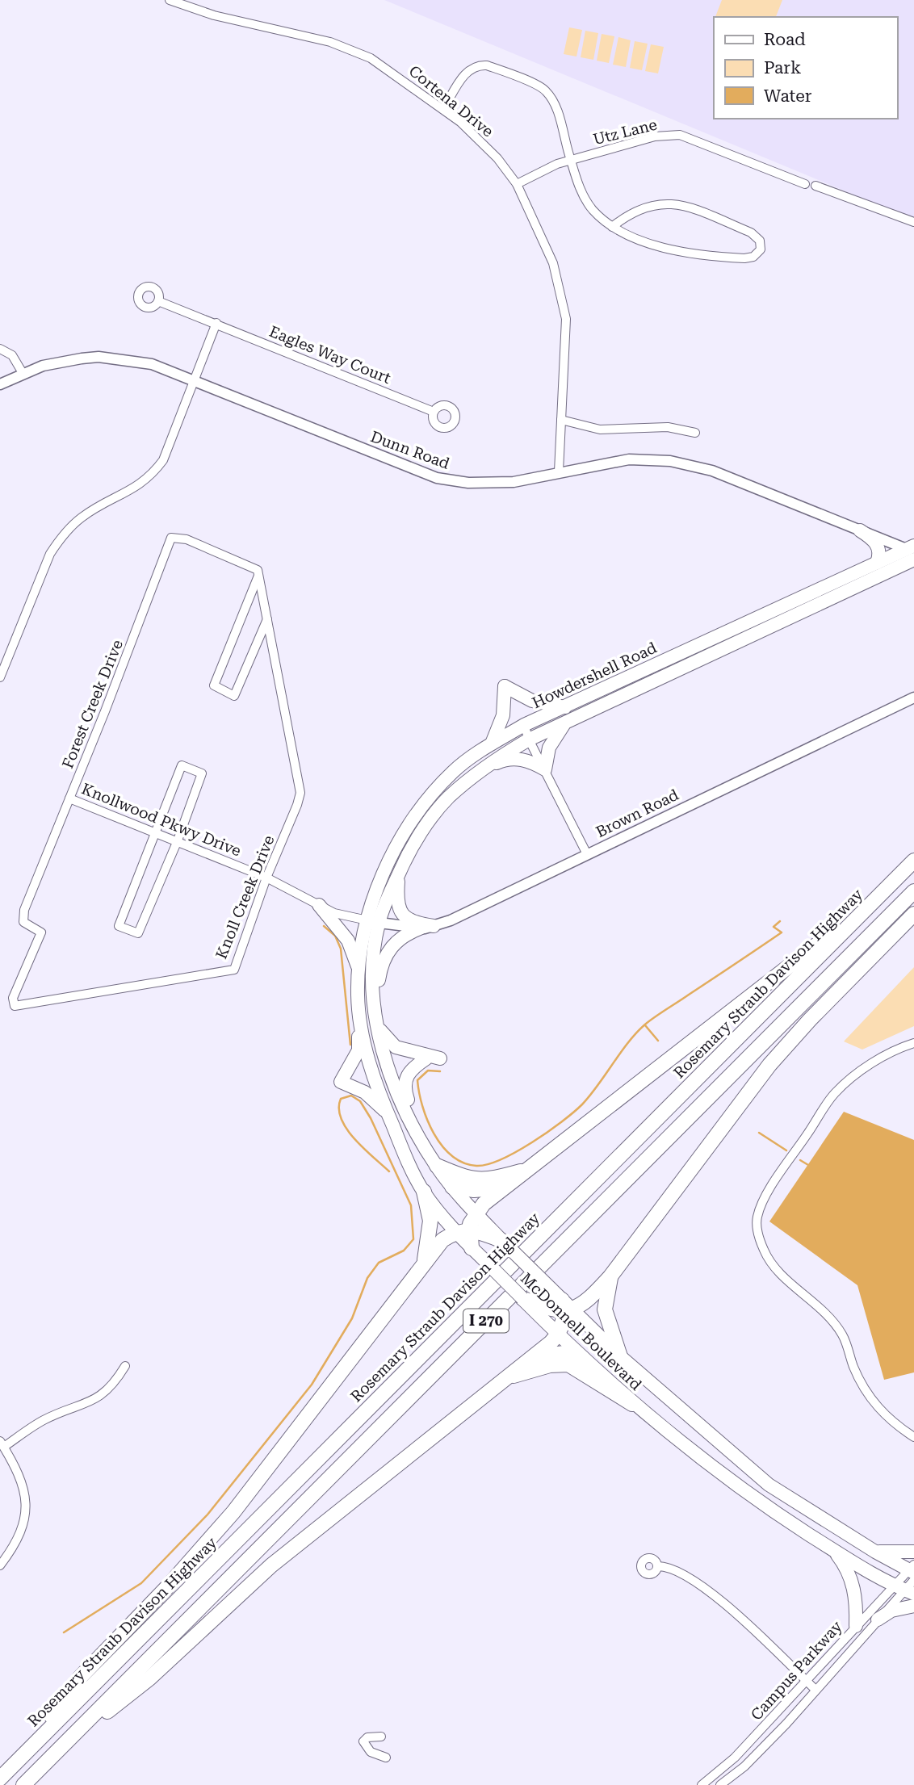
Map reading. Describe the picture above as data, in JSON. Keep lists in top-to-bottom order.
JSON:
{
  "streets": {
    "highway": ["Rosemary Straub Davison Highway", "I 270"],
    "main road": ["Howdershell Road", "McDonnell Boulevard"],
    "street": [
      "Cortena Drive",
      "Utz Lane",
      "Eagles Way Court",
      "Dunn Road",
      "Forest Creek Drive",
      "Brown Road",
      "Knollwood Pkwy Drive",
      "Knoll Creek Drive",
      "Campus Parkway"
    ]
  },
  "crossings": [
    ["Cortena Drive", "Utz Lane"],
    ["Cortena Drive", "Dunn Road"],
    ["Dunn Road", "Howdershell Road"],
    ["Howdershell Road", "Brown Road"],
    ["Howdershell Road", "Knollwood Pkwy Drive"],
    ["Howdershell Road", "McDonnell Boulevard"],
    ["Forest Creek Drive", "Knollwood Pkwy Drive"],
    ["Forest Creek Drive", "Knoll Creek Drive"],
    ["Brown Road", "Knollwood Pkwy Drive"],
    ["Brown Road", "McDonnell Boulevard"],
    ["Knollwood Pkwy Drive", "Knoll Creek Drive"],
    ["Knollwood Pkwy Drive", "McDonnell Boulevard"],
    ["McDonnell Boulevard", "Campus Parkway"]
  ],
  "legend": ["Road", "Park", "Water"]
}
